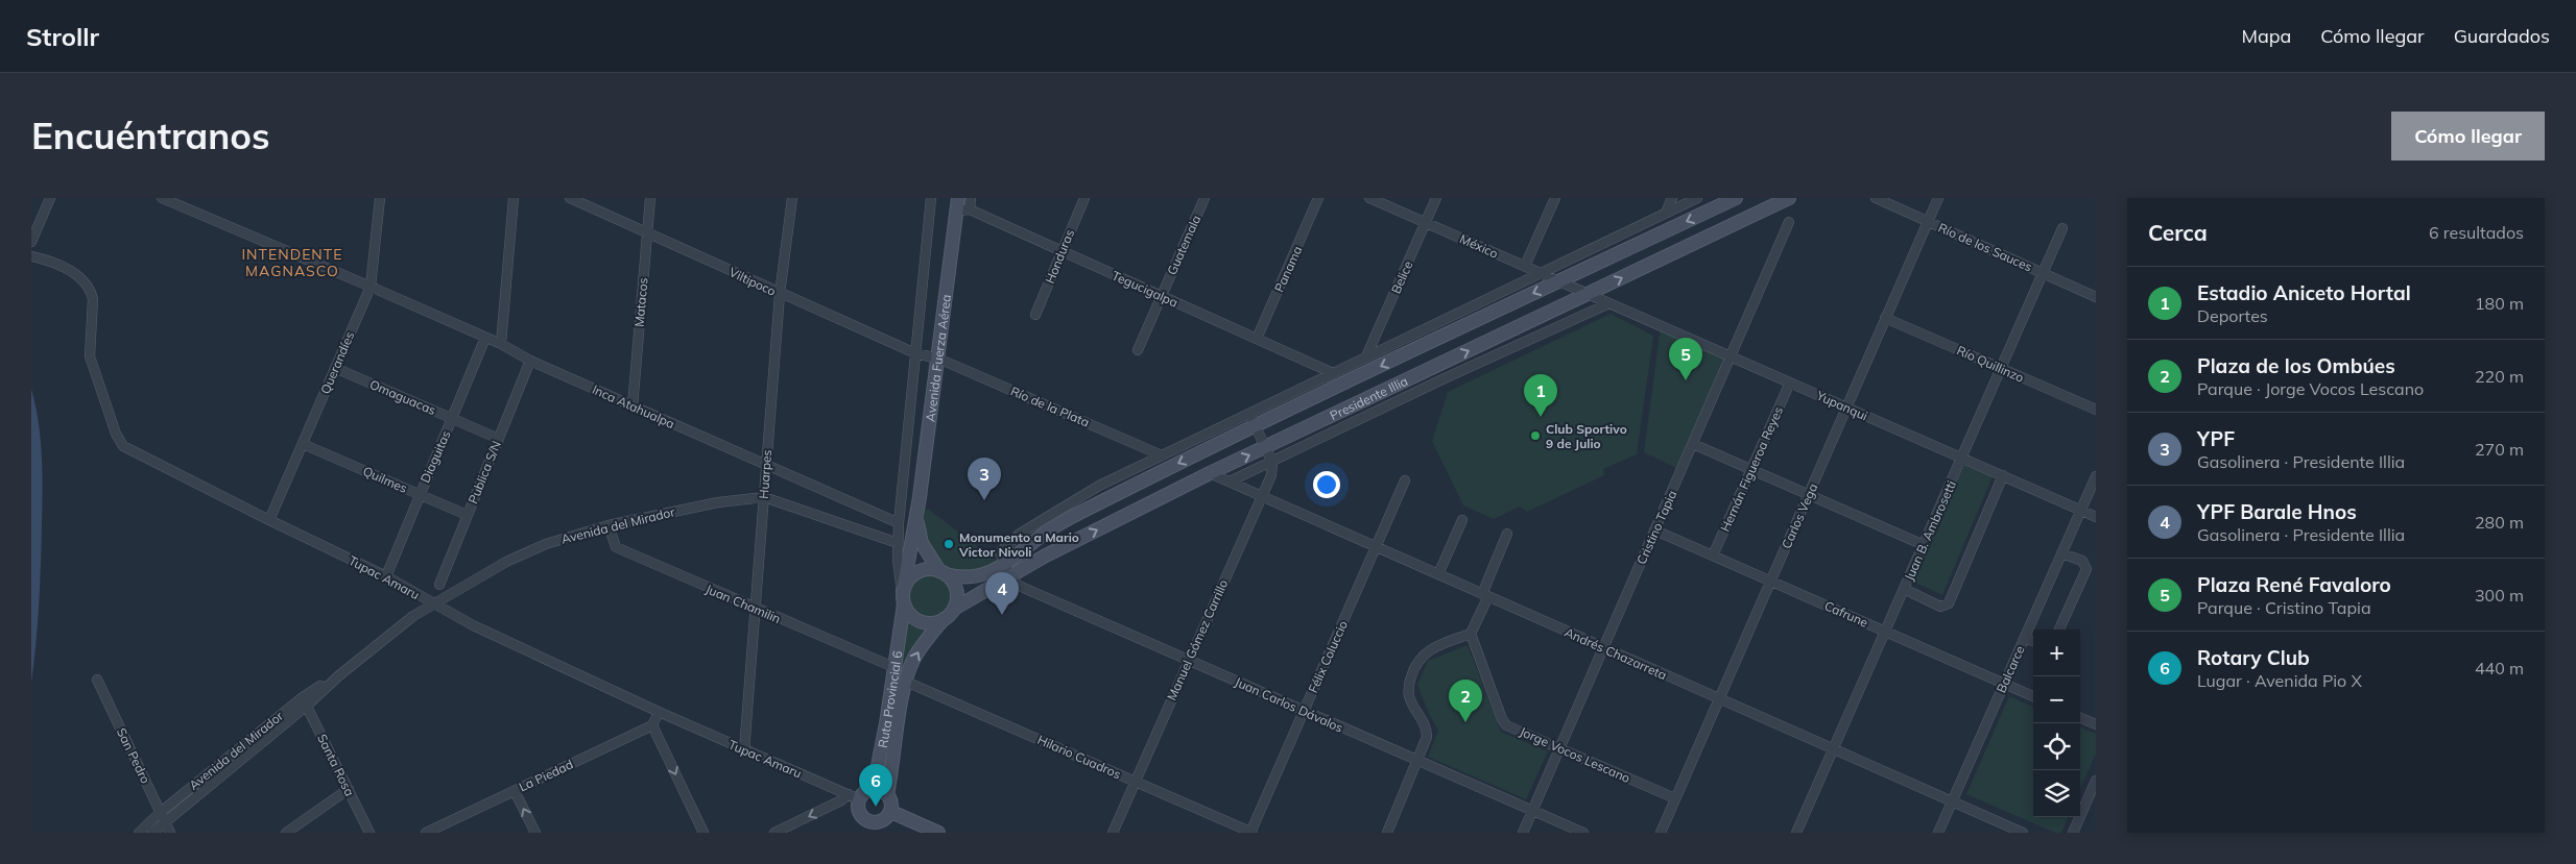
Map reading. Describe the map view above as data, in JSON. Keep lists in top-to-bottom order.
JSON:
{
  "streets": {
    "main road": ["Avenida Fuerza Aérea", "Presidente Illia", "Ruta Provincial 6"],
    "street": [
      "Guatemala",
      "México",
      "Río de los Sauces",
      "Honduras",
      "Panama",
      "Belice",
      "Viltipoco",
      "Tegucigalpa",
      "Matacos",
      "Querandíes",
      "Río Quillinzo",
      "Omaguacas",
      "Yupanqui",
      "Inca Atahualpa",
      "Río de la Plata",
      "Diaguitas",
      "Hernán Figueroa Reyes",
      "Publica S/N",
      "Huarpes",
      "Quilmes",
      "Carlos Vega",
      "Avenida del Mirador",
      "Cristino Tapia",
      "Juan B. Ambrosetti",
      "Tupac Amaru",
      "Juan Chamilin",
      "Cafrune",
      "Manuel Gómez Carrillo",
      "Andrés Chazarreta",
      "Félix Coluccio",
      "Balcarce",
      "Juan Carlos Dávalos",
      "Jorge Vocos Lescano",
      "San Pedro",
      "Hilario Cuadros",
      "Santa Rosa",
      "La Piedad"
    ]
  },
  "crossings": [
    ["Guatemala", "Tegucigalpa"],
    ["México", "Belice"],
    ["México", "Presidente Illia"],
    ["México", "Yupanqui"],
    ["Río de los Sauces", "Carlos Vega"],
    ["Río de los Sauces", "Juan B. Ambrosetti"],
    ["Honduras", "Tegucigalpa"],
    ["Panama", "Tegucigalpa"],
    ["Viltipoco", "Matacos"],
    ["Viltipoco", "Avenida Fuerza Aérea"],
    ["Viltipoco", "Río de la Plata"],
    ["Viltipoco", "Huarpes"],
    ["Tegucigalpa", "Avenida Fuerza Aérea"],
    ["Matacos", "Inca Atahualpa"],
    ["Avenida Fuerza Aérea", "Presidente Illia"],
    ["Avenida Fuerza Aérea", "Río de la Plata"],
    ["Avenida Fuerza Aérea", "Ruta Provincial 6"],
    ["Querandíes", "Omaguacas"],
    ["Querandíes", "Inca Atahualpa"],
    ["Querandíes", "Quilmes"],
    ["Querandíes", "Tupac Amaru"],
    ["Río Quillinzo", "Carlos Vega"],
    ["Río Quillinzo", "Juan B. Ambrosetti"],
    ["Omaguacas", "Diaguitas"],
    ["Omaguacas", "Publica S/N"],
    ["Presidente Illia", "Yupanqui"],
    ["Presidente Illia", "Andrés Chazarreta"],
    ["Presidente Illia", "Ruta Provincial 6"],
    ["Presidente Illia", "Juan Carlos Dávalos"],
    ["Yupanqui", "Hernán Figueroa Reyes"],
    ["Yupanqui", "Carlos Vega"],
    ["Yupanqui", "Cristino Tapia"],
    ["Yupanqui", "Juan B. Ambrosetti"],
    ["Yupanqui", "Balcarce"],
    ["Inca Atahualpa", "Diaguitas"],
    ["Inca Atahualpa", "Publica S/N"],
    ["Inca Atahualpa", "Huarpes"],
    ["Diaguitas", "Quilmes"],
    ["Diaguitas", "Tupac Amaru"],
    ["Hernán Figueroa Reyes", "Cafrune"],
    ["Publica S/N", "Quilmes"],
    ["Huarpes", "Avenida del Mirador"],
    ["Huarpes", "Tupac Amaru"],
    ["Huarpes", "Juan Chamilin"],
    ["Carlos Vega", "Cafrune"],
    ["Carlos Vega", "Andrés Chazarreta"],
    ["Carlos Vega", "Jorge Vocos Lescano"],
    ["Avenida del Mirador", "Tupac Amaru"],
    ["Avenida del Mirador", "Juan Chamilin"],
    ["Avenida del Mirador", "San Pedro"],
    ["Avenida del Mirador", "Santa Rosa"],
    ["Cristino Tapia", "Cafrune"],
    ["Cristino Tapia", "Andrés Chazarreta"],
    ["Cristino Tapia", "Juan Carlos Dávalos"],
    ["Cristino Tapia", "Jorge Vocos Lescano"],
    ["Juan B. Ambrosetti", "Cafrune"],
    ["Juan B. Ambrosetti", "Andrés Chazarreta"],
    ["Tupac Amaru", "Ruta Provincial 6"],
    ["Juan Chamilin", "Ruta Provincial 6"],
    ["Cafrune", "Balcarce"],
    ["Manuel Gómez Carrillo", "Andrés Chazarreta"],
    ["Manuel Gómez Carrillo", "Juan Carlos Dávalos"],
    ["Manuel Gómez Carrillo", "Hilario Cuadros"],
    ["Andrés Chazarreta", "Félix Coluccio"],
    ["Andrés Chazarreta", "Balcarce"],
    ["Félix Coluccio", "Juan Carlos Dávalos"],
    ["Félix Coluccio", "Hilario Cuadros"],
    ["Ruta Provincial 6", "Hilario Cuadros"]
  ],
  "districts": ["INTENDENTE MAGNASCO"],
  "places": ["Club Sportivo 9 de Julio", "Monumento a Mario Victor Nivoli"],
  "page": {
    "header": "Strollr",
    "nav": ["Mapa", "Cómo llegar", "Guardados"],
    "buttons": "Cómo llegar",
    "title": "Encuéntranos",
    "heading": ["Cerca", "6 resultados"],
    "list": [
      {
        "mark": "1",
        "name": "Estadio Aniceto Hortal",
        "note": "Deportes",
        "value": "180 m"
      },
      {
        "mark": "2",
        "name": "Plaza de los Ombúes",
        "note": "Parque · Jorge Vocos Lescano",
        "value": "220 m"
      },
      {
        "mark": "3",
        "name": "YPF",
        "note": "Gasolinera · Presidente Illia",
        "value": "270 m"
      },
      {
        "mark": "4",
        "name": "YPF Barale Hnos",
        "note": "Gasolinera · Presidente Illia",
        "value": "280 m"
      },
      {
        "mark": "5",
        "name": "Plaza René Favaloro",
        "note": "Parque · Cristino Tapia",
        "value": "300 m"
      },
      {
        "mark": "6",
        "name": "Rotary Club",
        "note": "Lugar · Avenida Pio X",
        "value": "440 m"
      }
    ],
    "pins": [
      "5",
      "1",
      "3",
      "4",
      "2",
      "6"
    ],
    "map_buttons": ["+", "−"]
  }
}
